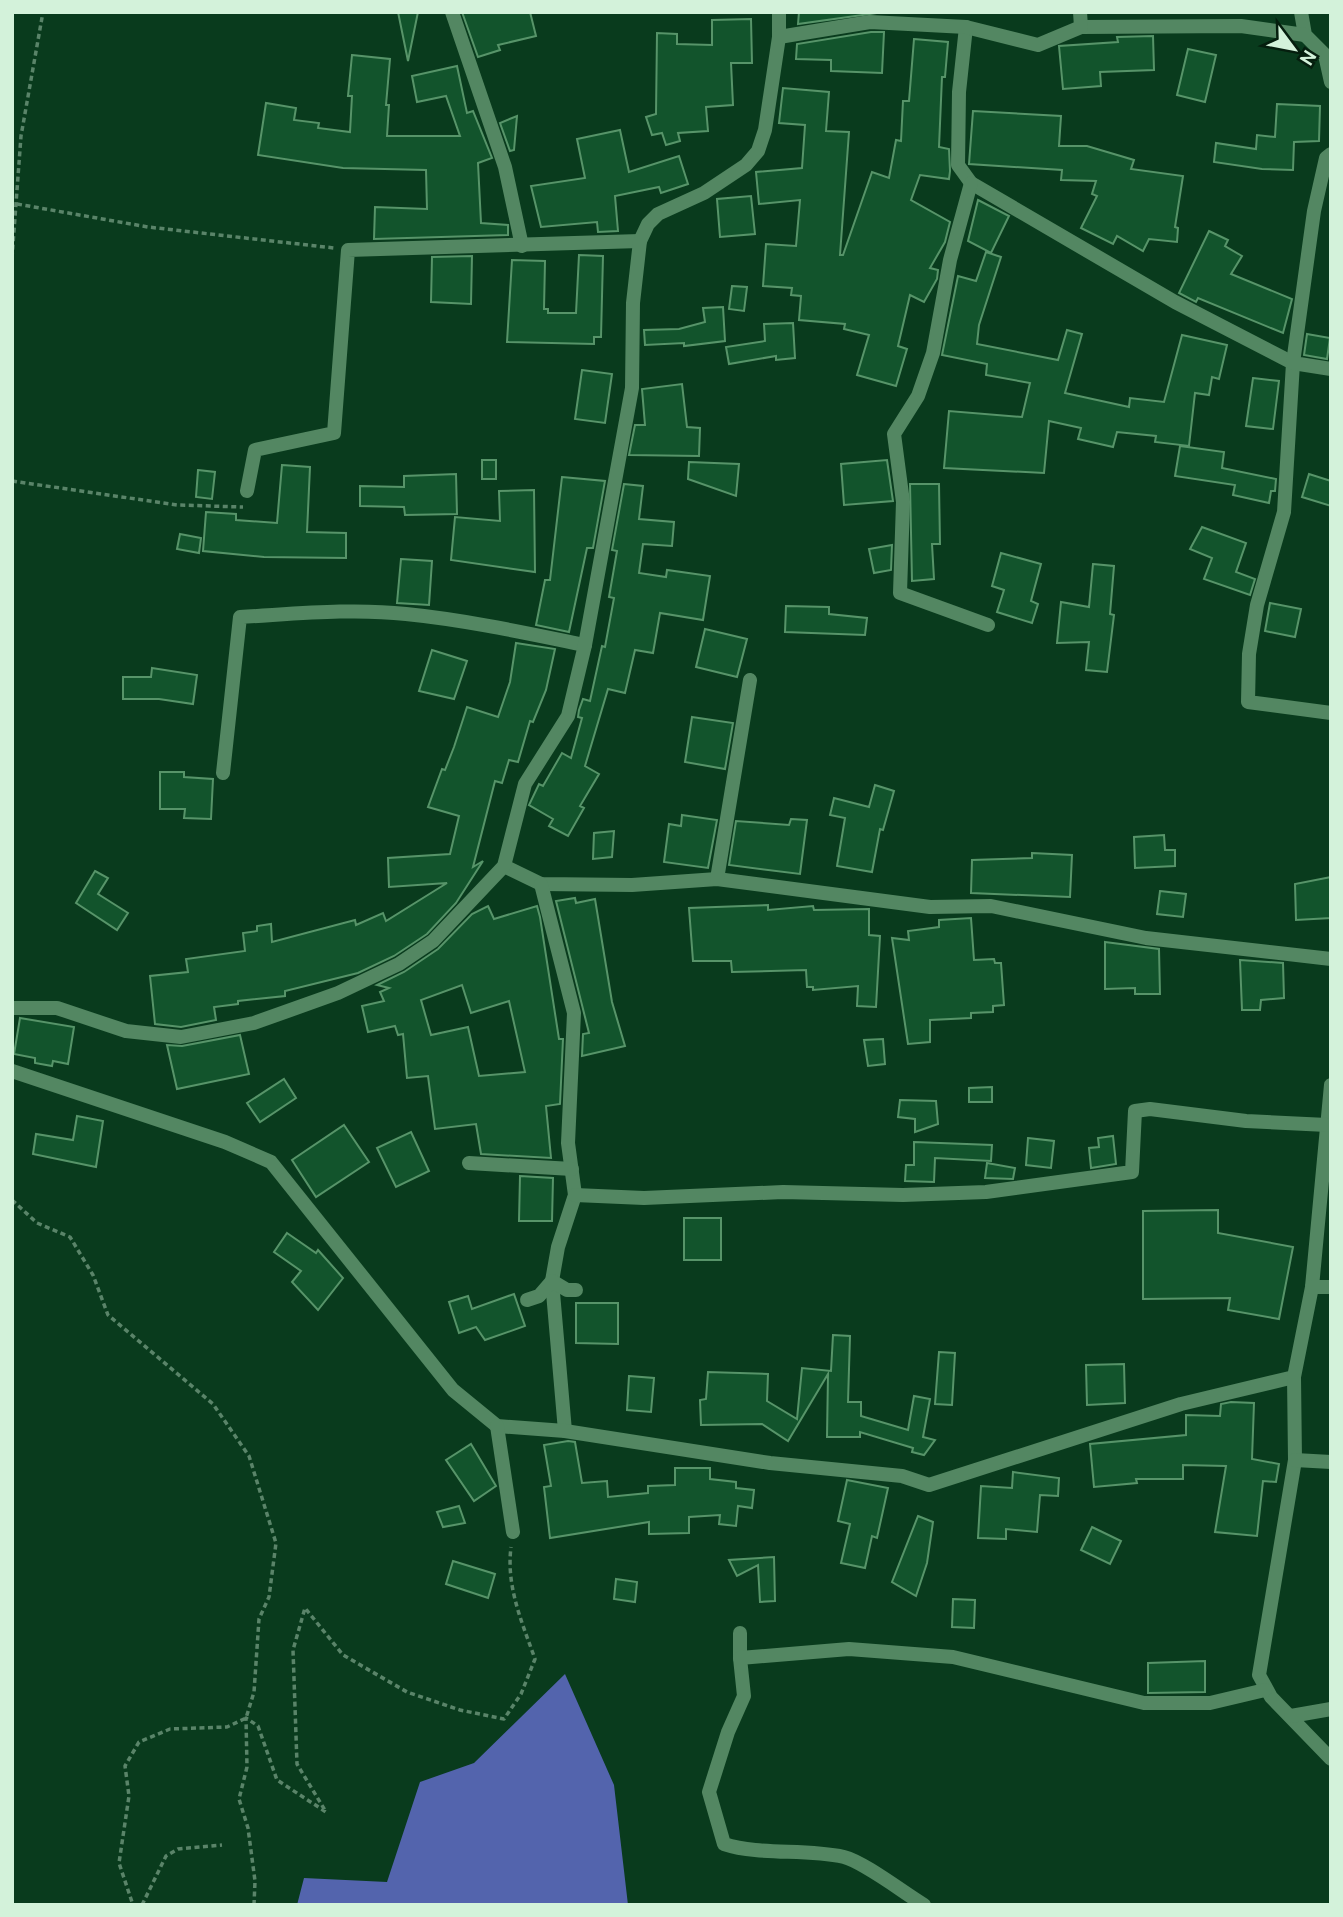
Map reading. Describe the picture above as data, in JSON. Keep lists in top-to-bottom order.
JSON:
{
  "north": "bottom right"
}
